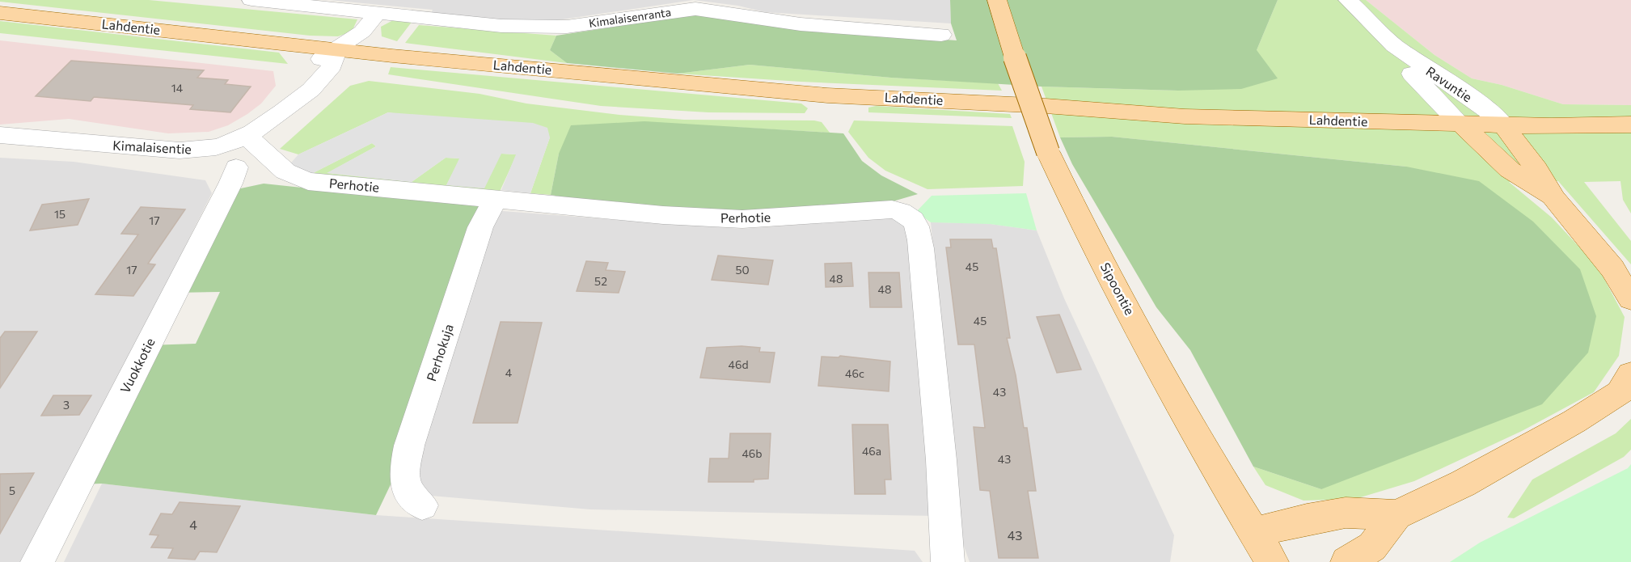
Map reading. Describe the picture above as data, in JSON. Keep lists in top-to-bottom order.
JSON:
{
  "streets": {
    "main road": ["Lahdentie", "Sipoontie"],
    "street": [
      "Kimalaisenranta",
      "Ravuntie",
      "Kimalaisentie",
      "Perhotie",
      "Perhokuja",
      "Vuokkotie"
    ]
  },
  "crossings": [
    ["Lahdentie", "Ravuntie"],
    ["Lahdentie", "Kimalaisentie"],
    ["Kimalaisentie", "Perhotie"],
    ["Perhotie", "Perhokuja"]
  ],
  "house_numbers": [
    "14",
    "15",
    "17",
    "45",
    "17",
    "50",
    "48",
    "52",
    "48",
    "45",
    "46d",
    "4",
    "46c",
    "43",
    "3",
    "46a",
    "46b",
    "43",
    "5",
    "4",
    "43"
  ]
}
